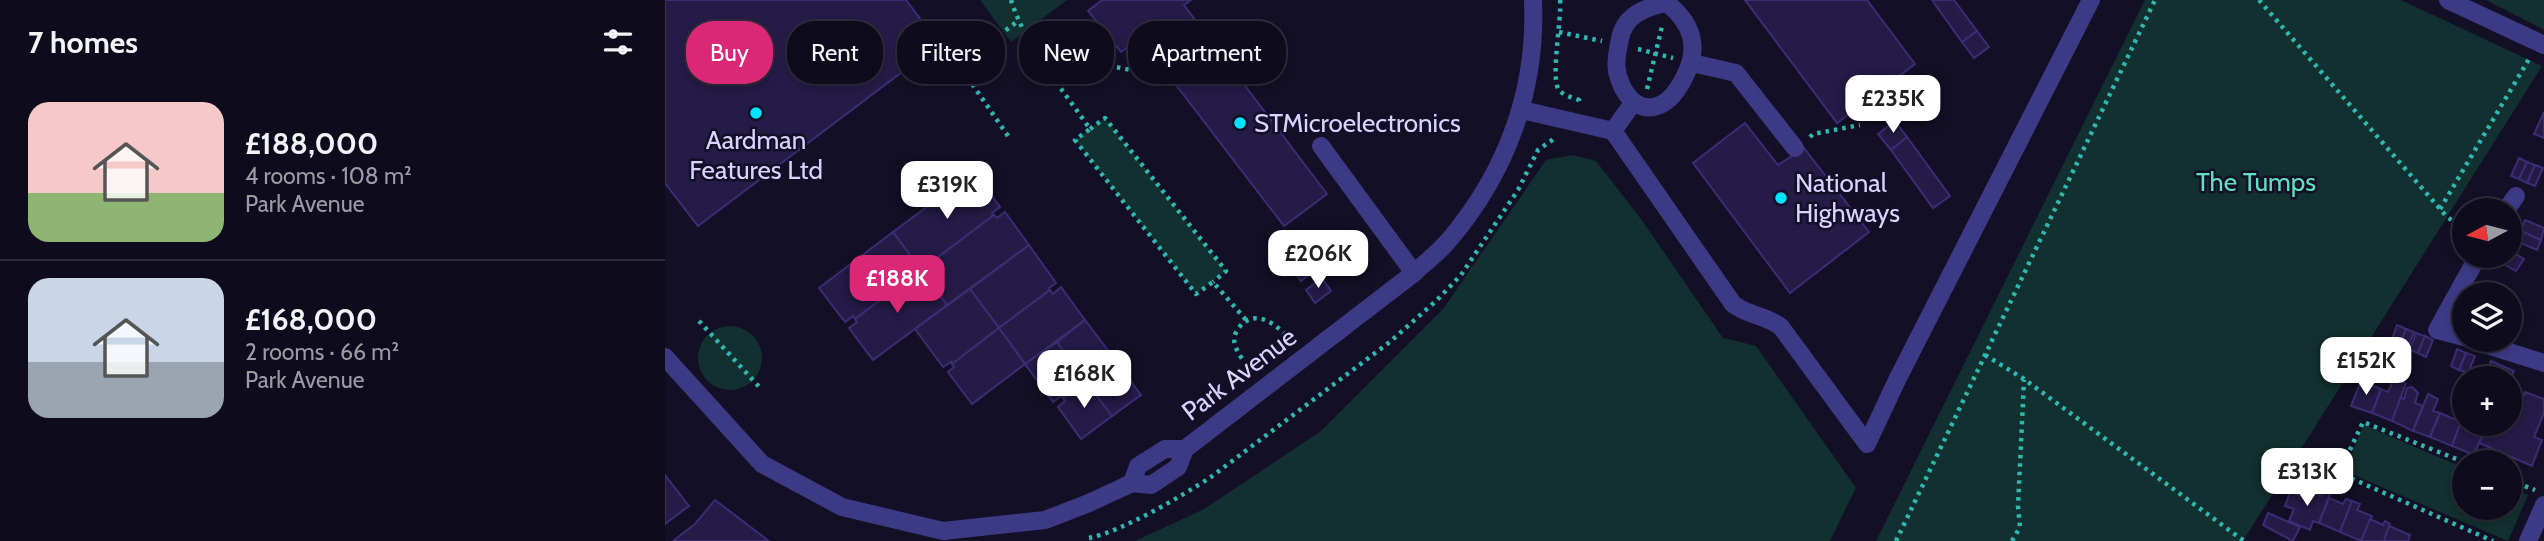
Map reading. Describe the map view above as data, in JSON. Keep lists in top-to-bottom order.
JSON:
{
  "streets": {
    "street": ["Park Avenue"]
  },
  "parks": ["The Tumps"],
  "places": ["Aardman Features Ltd", "STMicroelectronics", "National Highways"],
  "north": "left",
  "page": {
    "heading": "7 homes",
    "chip": [
      "Buy",
      "Rent",
      "Filters",
      "New",
      "Apartment"
    ],
    "price": [
      "£235K",
      "£319K",
      "£206K",
      "£188K",
      "£152K",
      "£168K",
      "£313K"
    ],
    "list": [
      {
        "name": "£188,000",
        "note": "4 rooms · 108 m² · Park Avenue"
      },
      {
        "name": "£168,000",
        "note": "2 rooms · 66 m² · Park Avenue"
      }
    ],
    "map_buttons": ["+", "−"]
  }
}
